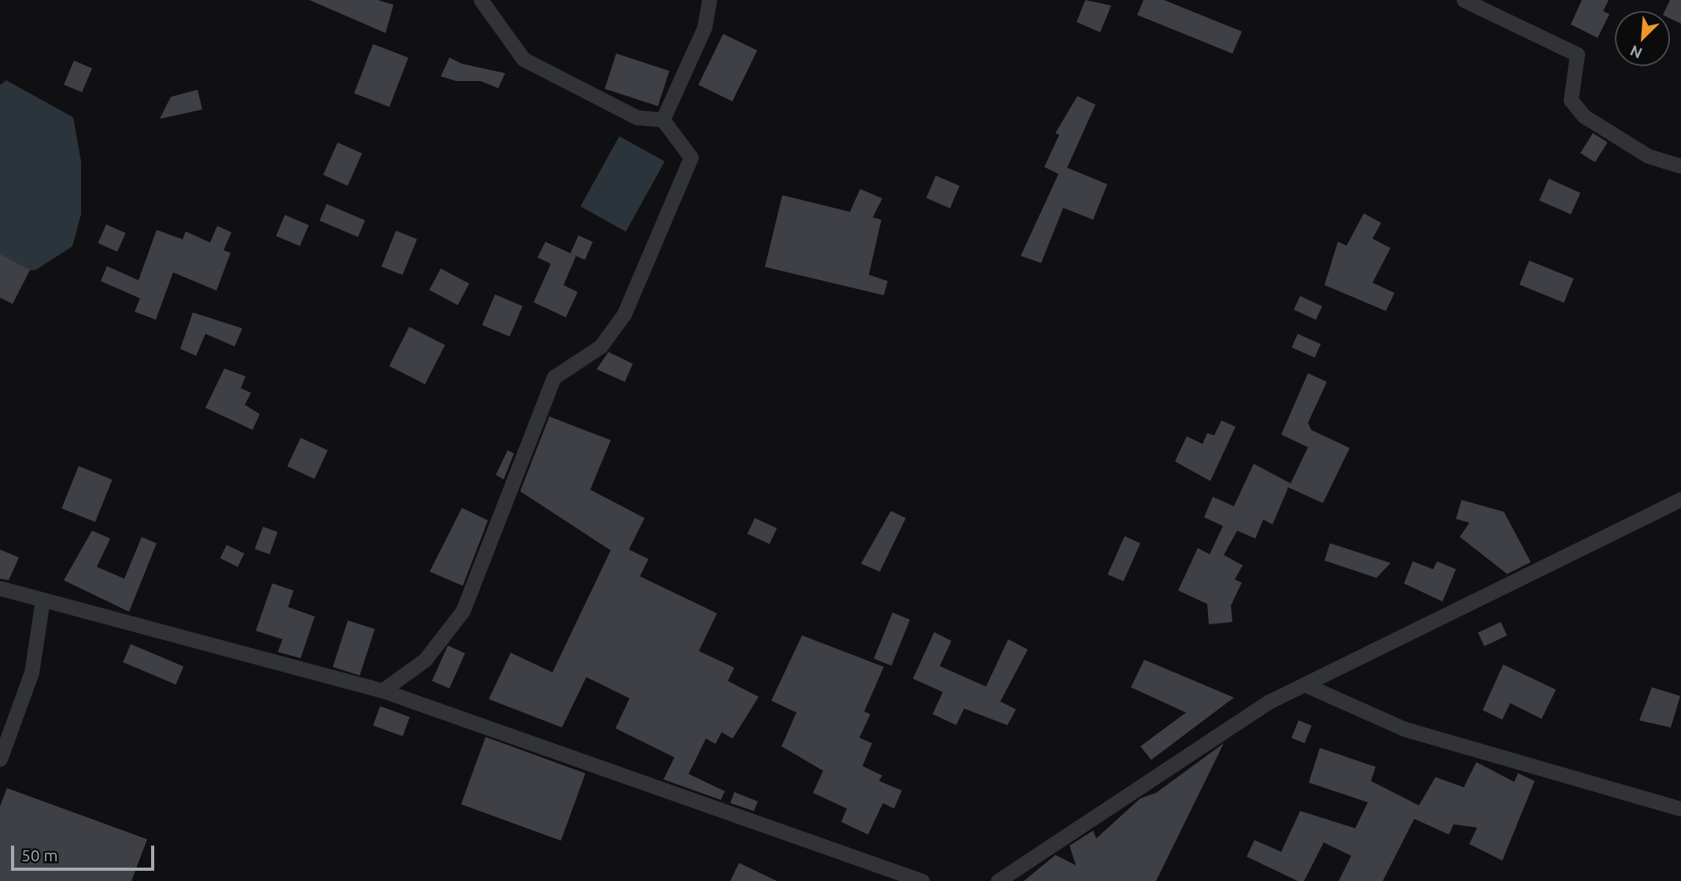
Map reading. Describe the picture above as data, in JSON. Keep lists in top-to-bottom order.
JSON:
{
  "scale_bar": "50 m",
  "north": "bottom left"
}
